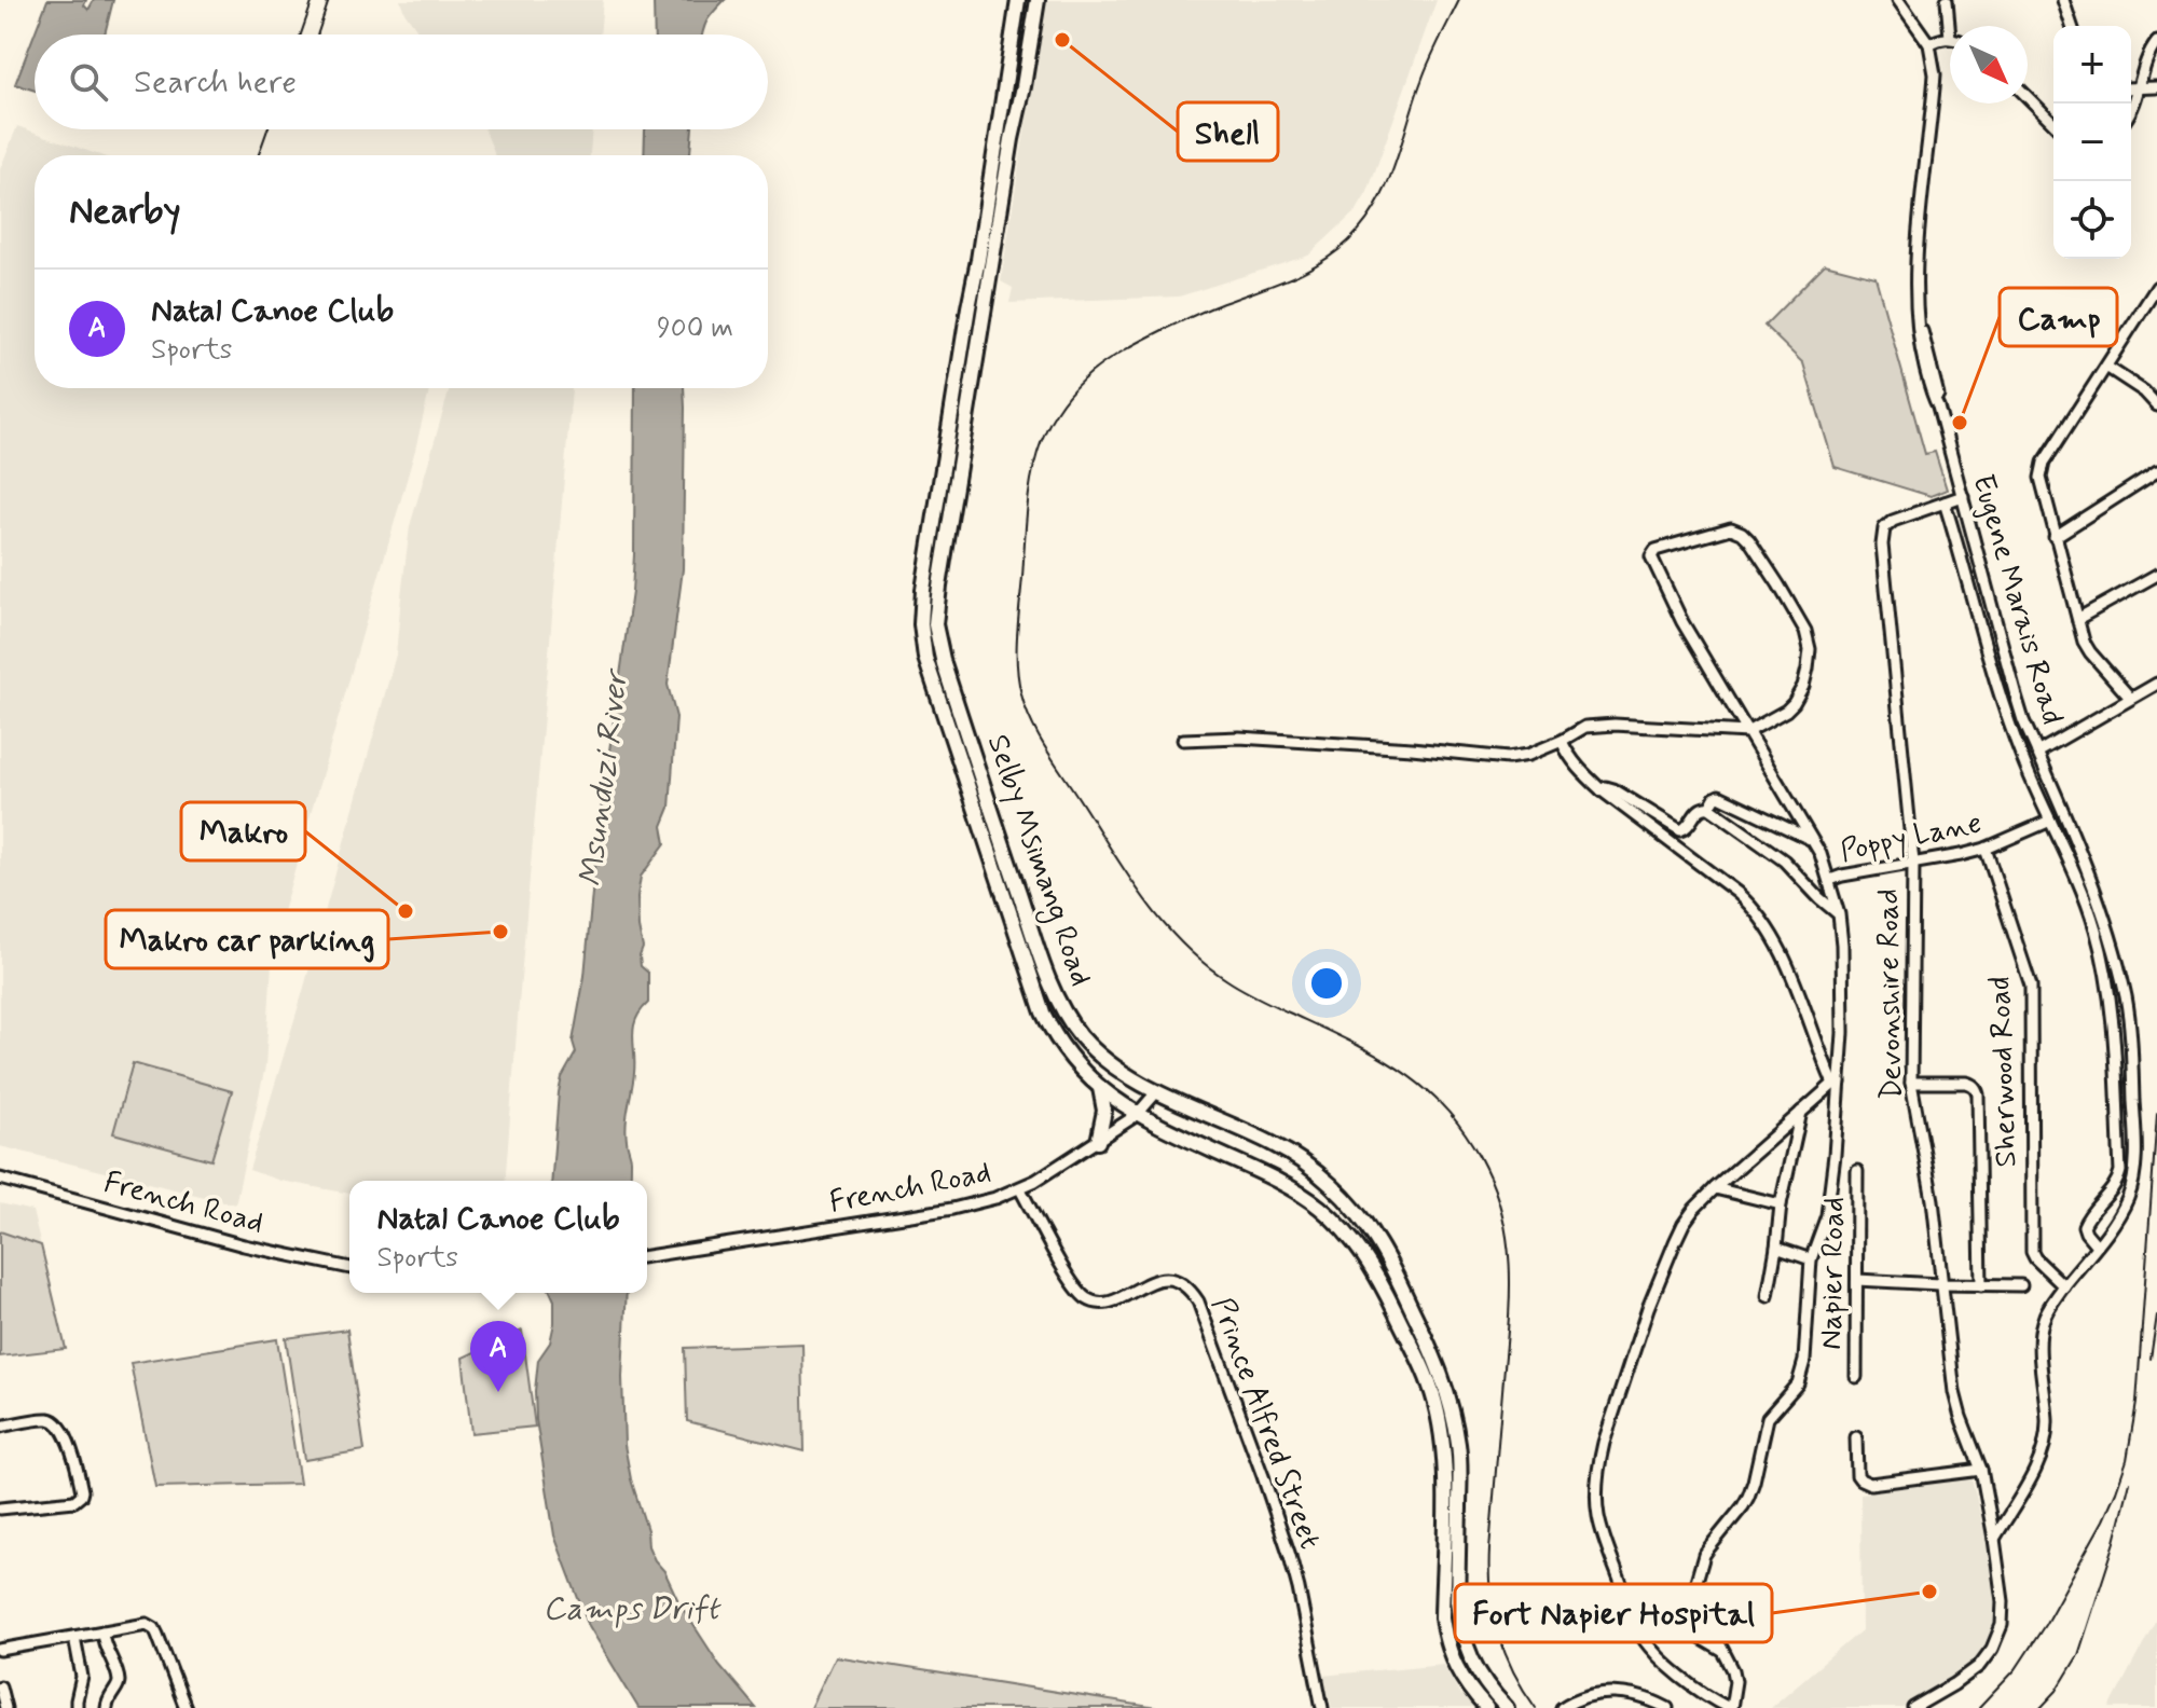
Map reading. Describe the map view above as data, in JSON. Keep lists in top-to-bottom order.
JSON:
{
  "streets": {
    "main road": ["Selby Msimang Road"],
    "street": [
      "Eugene Marais Road",
      "Poppy Lane",
      "Devonshire Road",
      "Sherwood Road",
      "French Road",
      "Napier Road",
      "Prince Alfred Street"
    ]
  },
  "crossings": [
    ["Eugene Marais Road", "Poppy Lane"],
    ["Eugene Marais Road", "Devonshire Road"],
    ["Eugene Marais Road", "Sherwood Road"],
    ["Poppy Lane", "Devonshire Road"],
    ["Poppy Lane", "Sherwood Road"],
    ["Selby Msimang Road", "French Road"],
    ["French Road", "Prince Alfred Street"]
  ],
  "water": ["Msunduzi River", "Camps Drift"],
  "places": [
    "Shell",
    "Camp",
    "Makro",
    "Makro car parking",
    "Fort Napier Hospital"
  ],
  "north": "bottom right",
  "page": {
    "map_buttons": ["+", "−"],
    "search": "Search here",
    "heading": "Nearby",
    "list": [
      {
        "mark": "A",
        "name": "Natal Canoe Club",
        "note": "Sports",
        "value": "900 m"
      }
    ],
    "popup": ["Natal Canoe Club", "Sports"],
    "pins": "A"
  }
}
